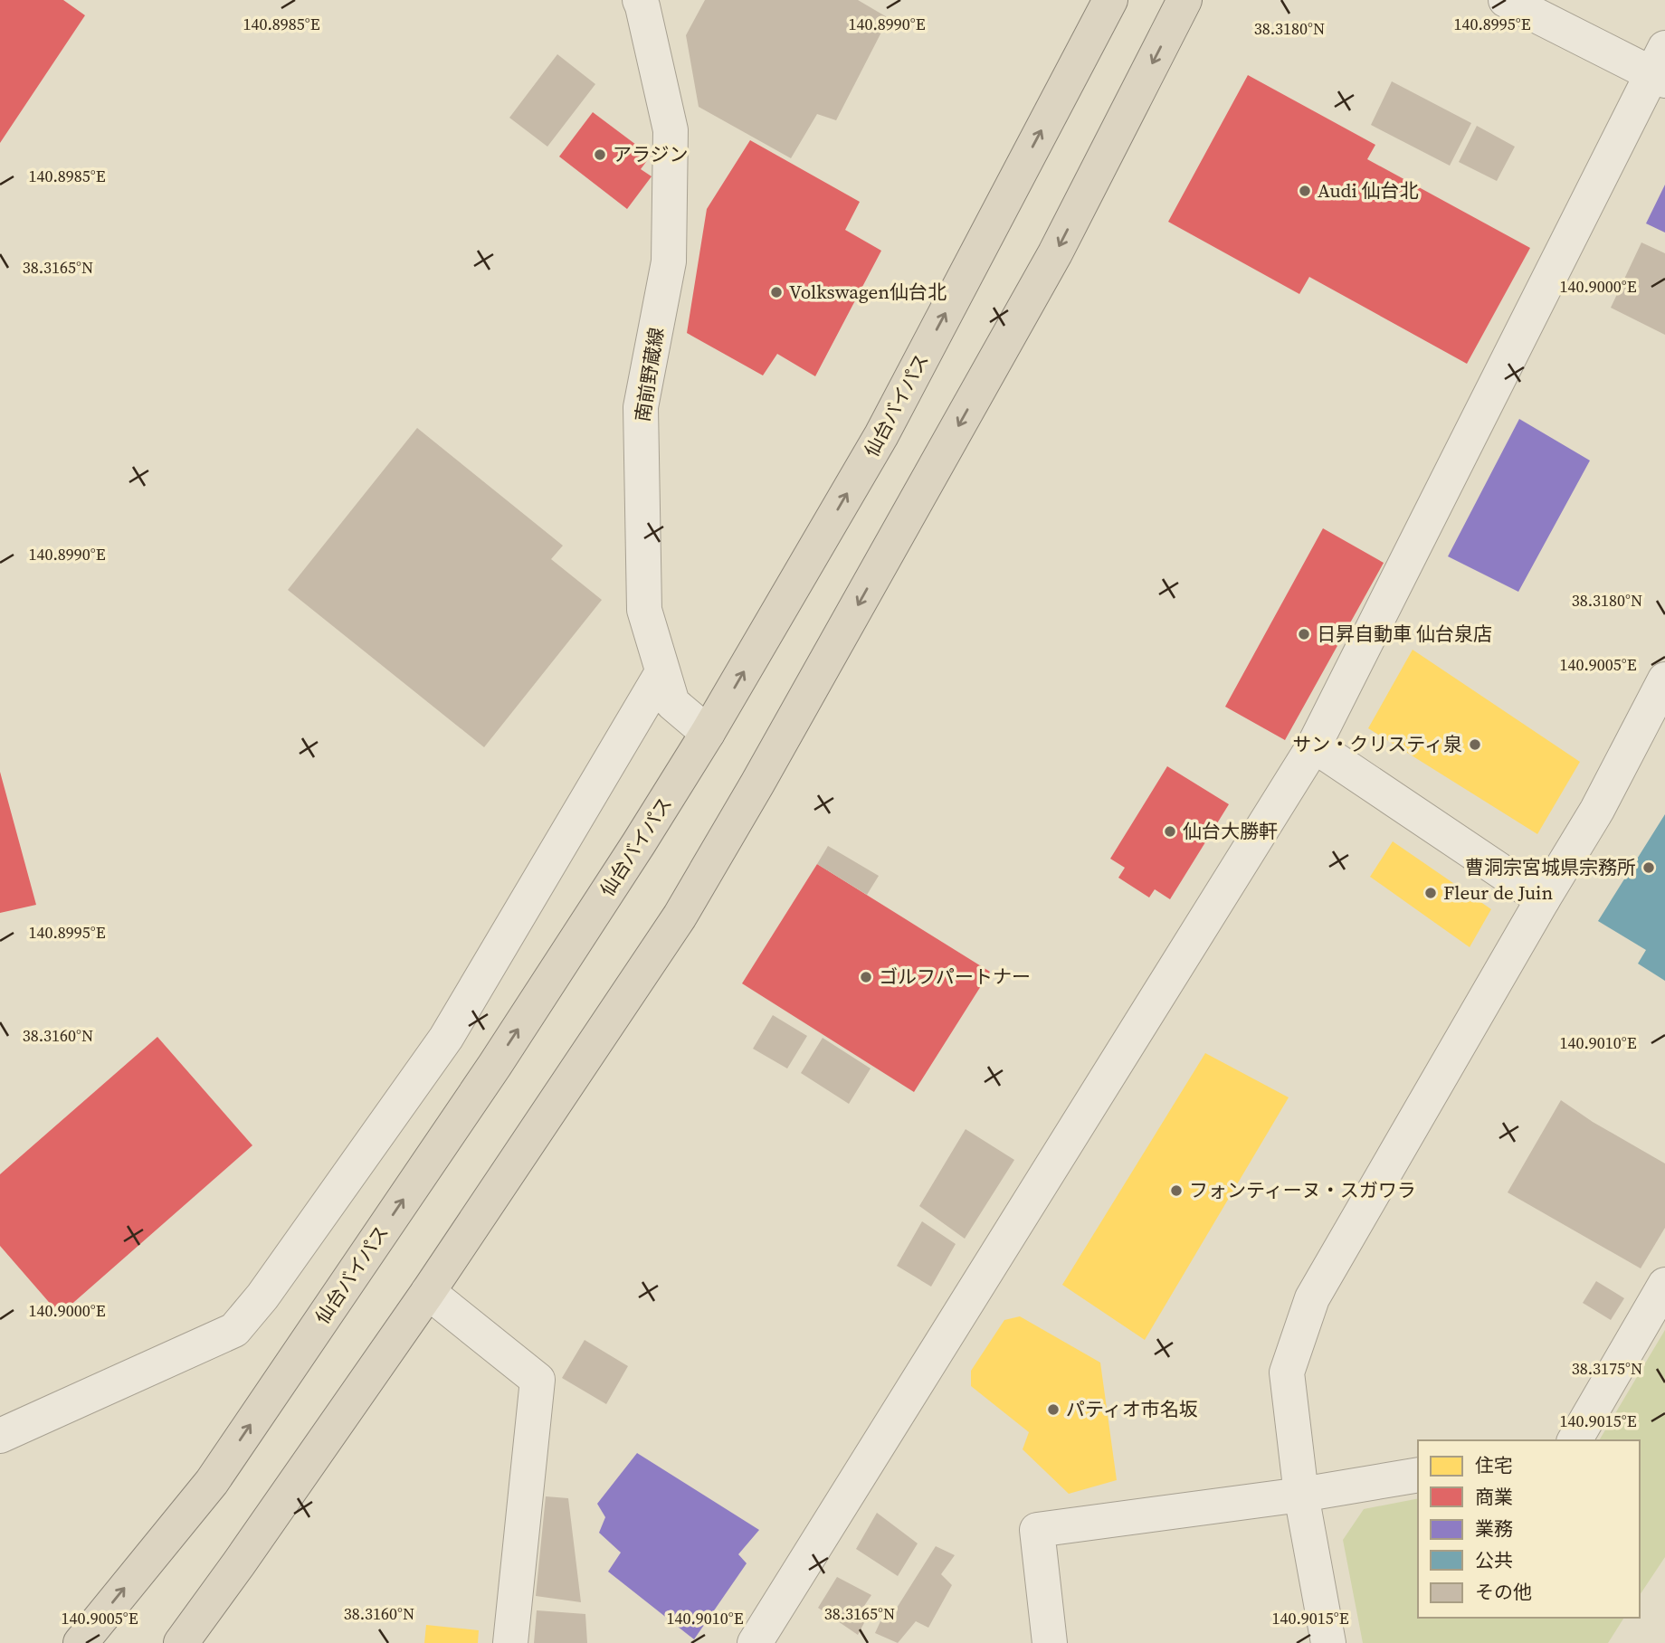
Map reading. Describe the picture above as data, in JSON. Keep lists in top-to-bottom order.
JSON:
{
  "streets": {
    "highway": ["仙台バイパス"],
    "street": ["南前野蔵線"]
  },
  "crossings": [
    ["南前野蔵線", "仙台バイパス"]
  ],
  "places": [
    "アラジン",
    "Audi 仙台北",
    "Volkswagen仙台北",
    "日昇自動車 仙台泉店",
    "サン・クリスティ泉",
    "仙台大勝軒",
    "曹洞宗宮城県宗務所",
    "Fleur de Juin",
    "ゴルフパートナー",
    "フォンティーヌ・スガワラ",
    "パティオ市名坂"
  ],
  "legend": [
    "住宅",
    "商業",
    "業務",
    "公共",
    "その他"
  ],
  "coordinates": [
    "140.8985°E",
    "140.8990°E",
    "140.8995°E",
    "38.3180°N",
    "38.3165°N",
    "140.9000°E",
    "140.9005°E",
    "38.3160°N",
    "140.9010°E",
    "38.3175°N",
    "140.9015°E"
  ]
}
